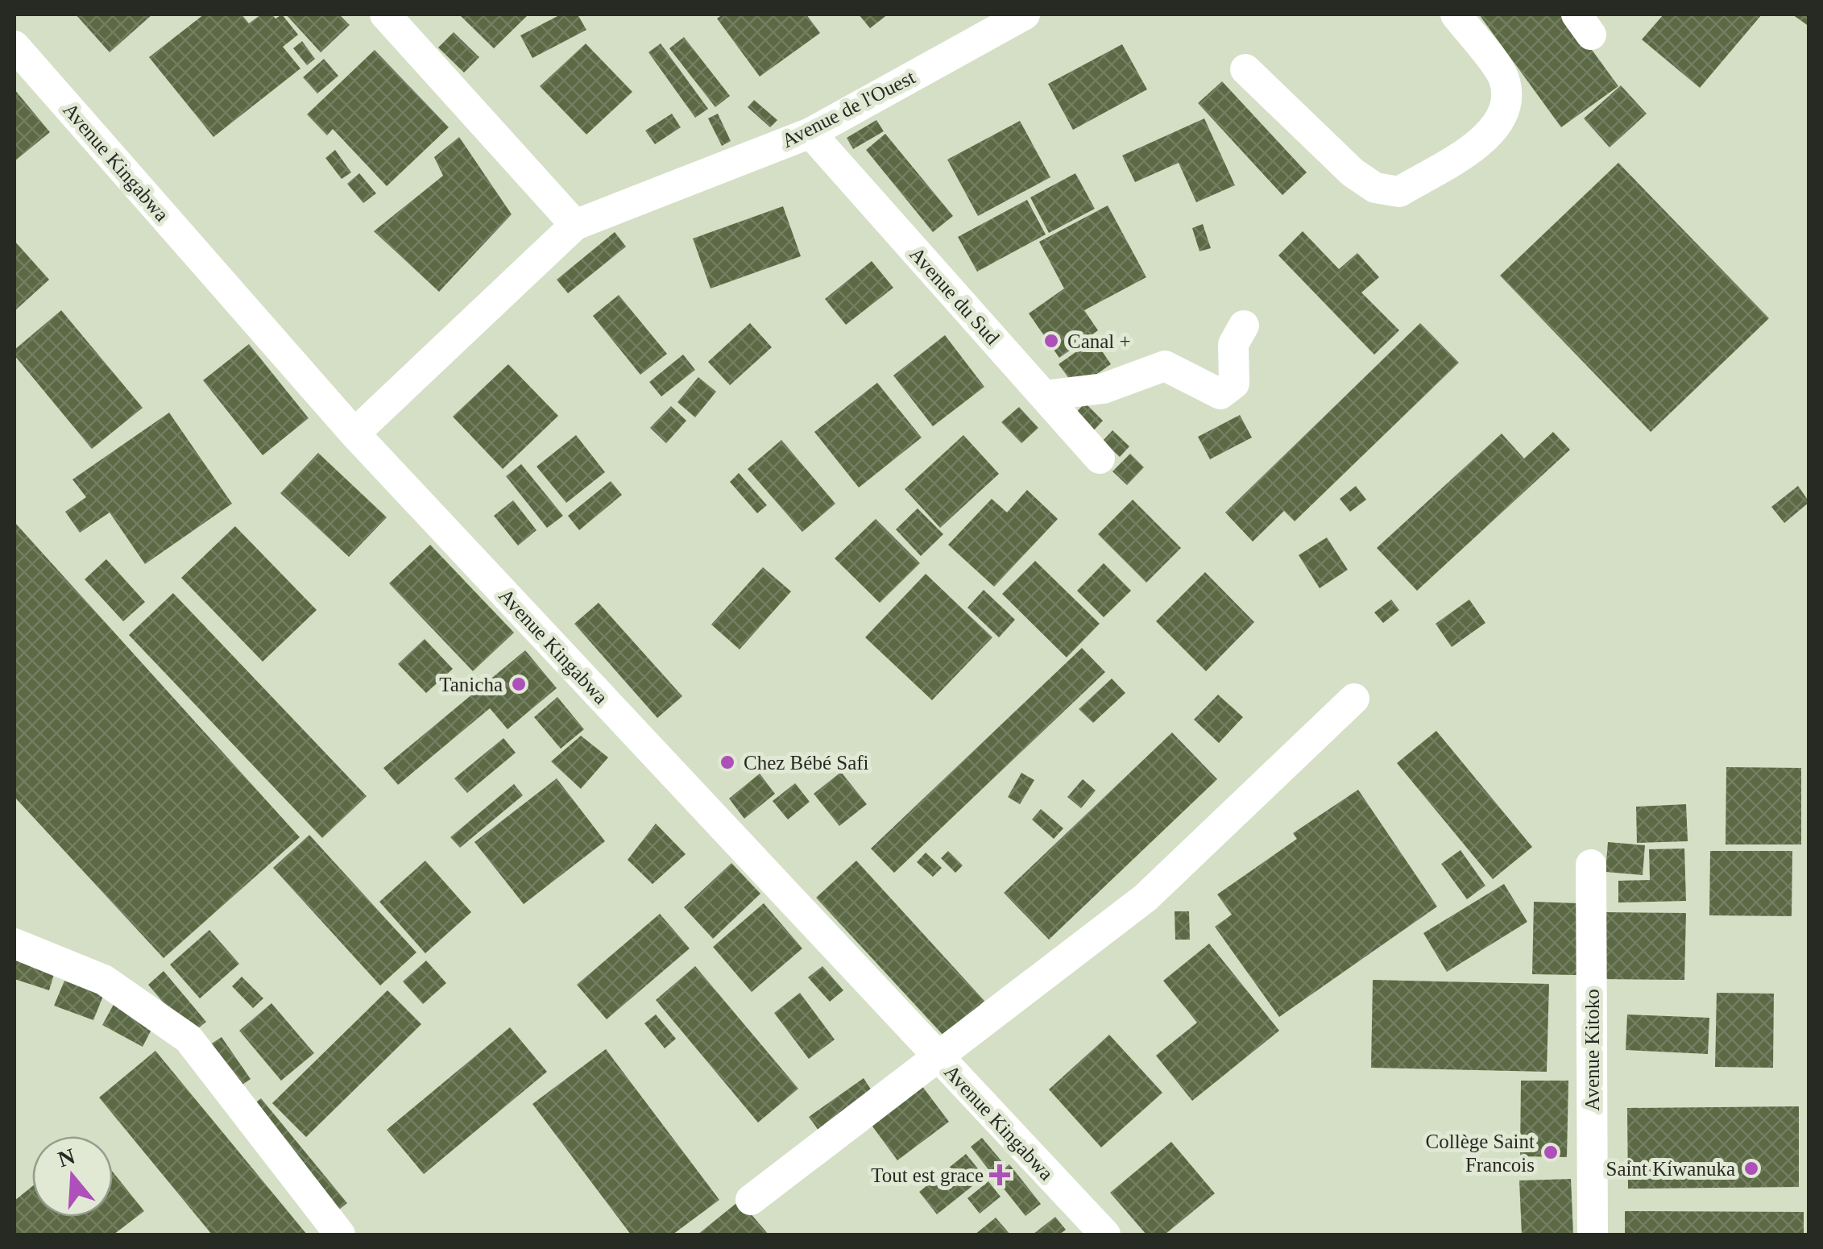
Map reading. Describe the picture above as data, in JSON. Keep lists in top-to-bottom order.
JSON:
{
  "streets": {
    "street": [
      "Avenue de l'Ouest",
      "Avenue Kingabwa",
      "Avenue du Sud",
      "Avenue Kitoko"
    ]
  },
  "crossings": [
    ["Avenue de l'Ouest", "Avenue Kingabwa"],
    ["Avenue de l'Ouest", "Avenue du Sud"]
  ],
  "places": {
    "other": [
      "Canal +",
      "Tanicha",
      "Chez Bébé Safi",
      "Collège Saint Francois",
      "Saint Kiwanuka"
    ],
    "health": ["Tout est grace"]
  },
  "north": "top"
}
